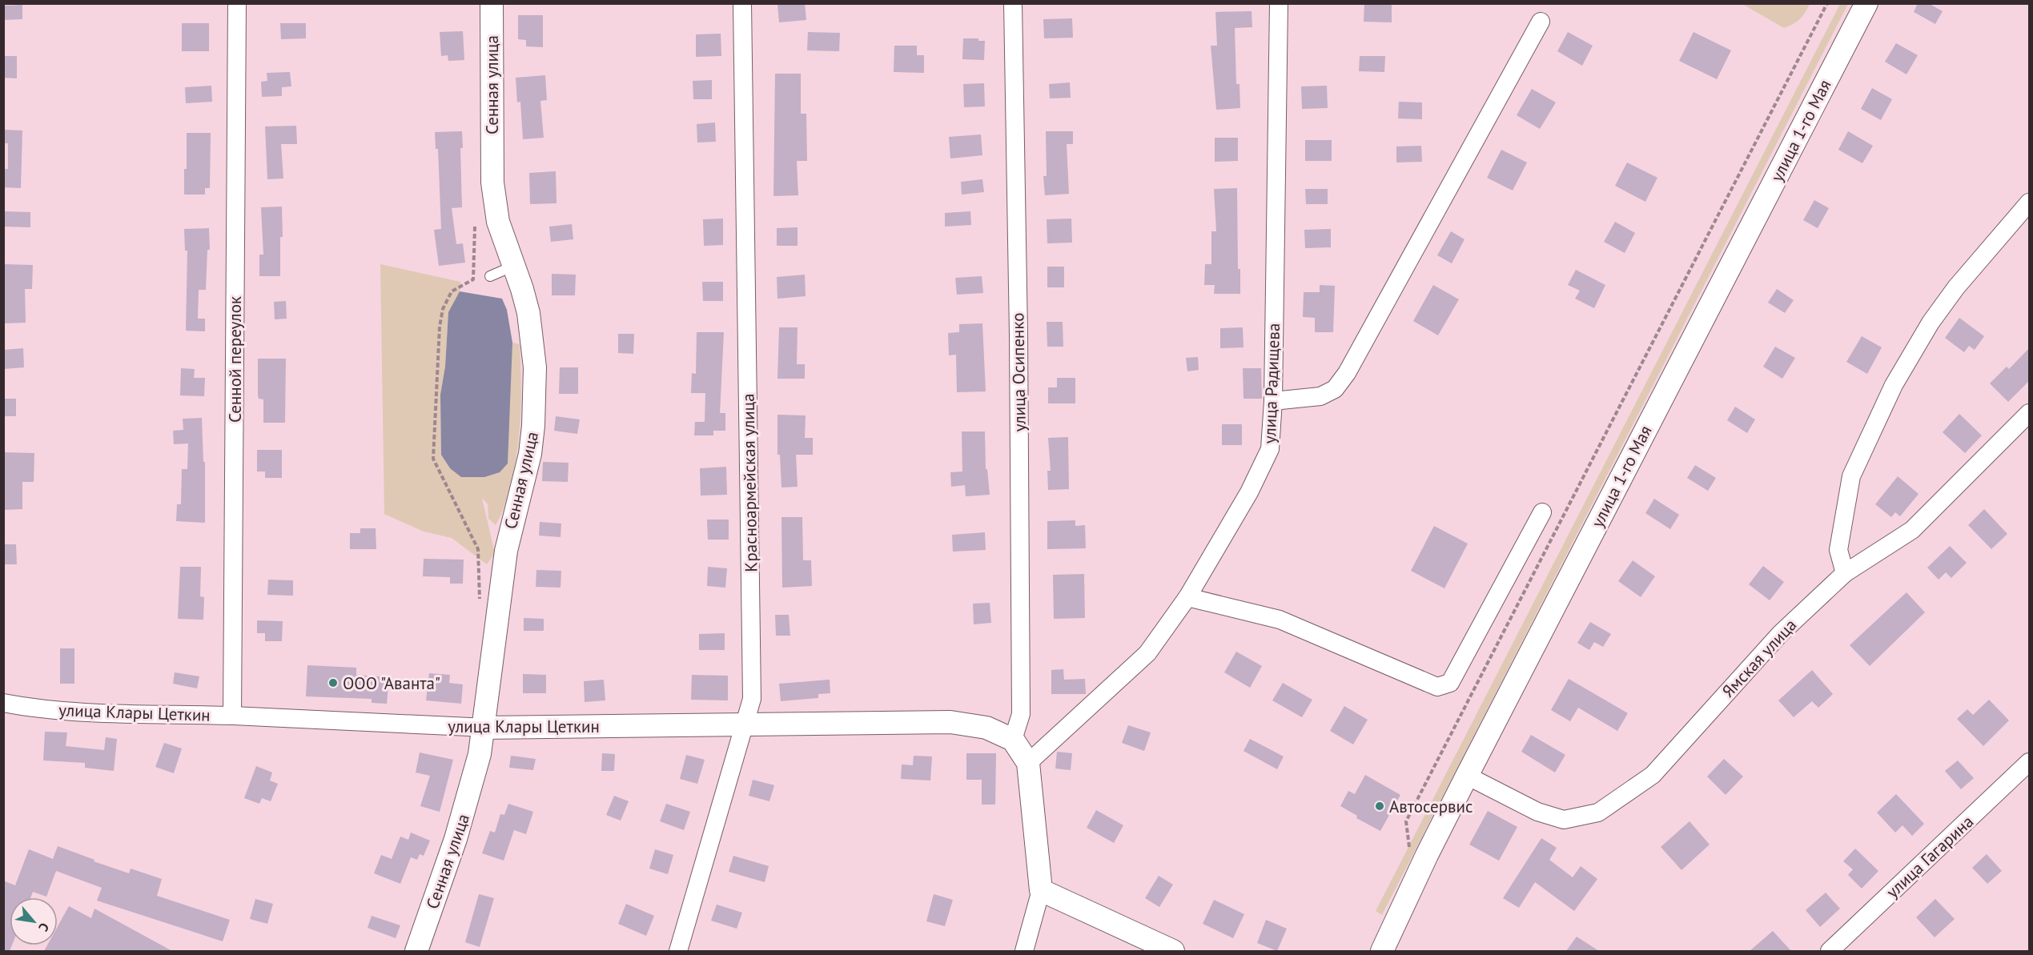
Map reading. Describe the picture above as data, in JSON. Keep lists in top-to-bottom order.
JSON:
{
  "streets": {
    "street": [
      "Сенная улица",
      "улица 1-го Мая",
      "Сенной переулок",
      "улица Осипенко",
      "улица Радищева",
      "Красноармейская улица",
      "Ямская улица",
      "улица Клары Цеткин",
      "улица Гагарина"
    ]
  },
  "crossings": [
    ["Сенная улица", "улица Клары Цеткин"],
    ["улица 1-го Мая", "Ямская улица"],
    ["Сенной переулок", "улица Клары Цеткин"],
    ["улица Осипенко", "улица Клары Цеткин"],
    ["Красноармейская улица", "улица Клары Цеткин"]
  ],
  "places": ["ООО \"Аванта\"", "Автосервис"],
  "north": "bottom right"
}
